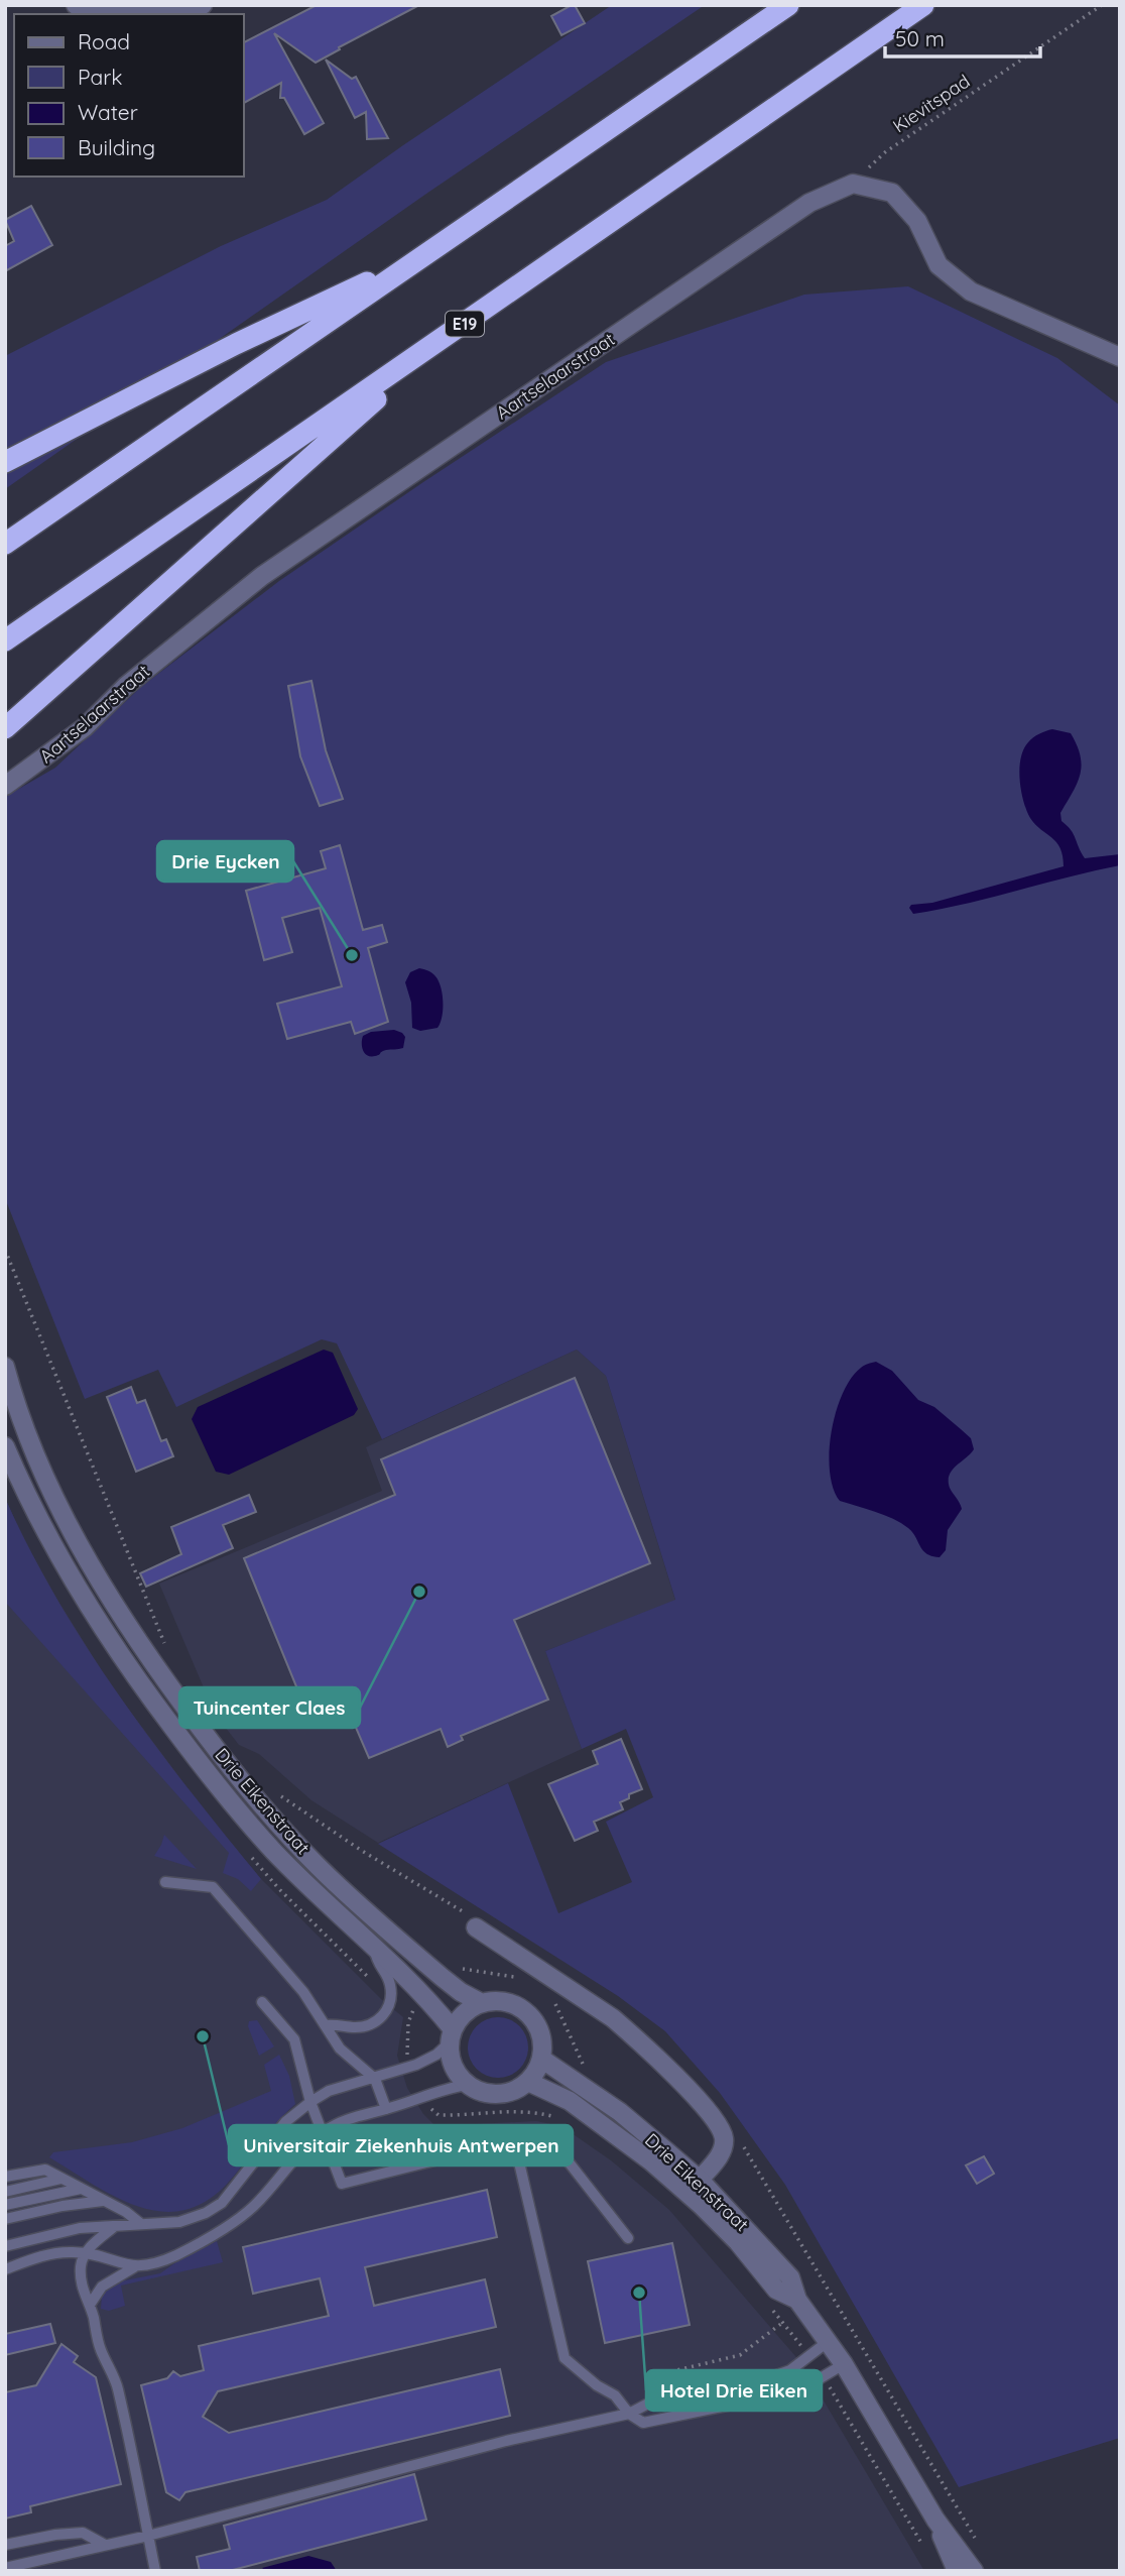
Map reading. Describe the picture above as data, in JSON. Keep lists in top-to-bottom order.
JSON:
{
  "streets": {
    "highway": ["E19"],
    "street": ["Aartselaarstraat", "Drie Eikenstraat"],
    "path": ["Kievitspad"]
  },
  "crossings": [
    ["Kievitspad", "Aartselaarstraat"]
  ],
  "places": [
    "Drie Eycken",
    "Tuincenter Claes",
    "Universitair Ziekenhuis Antwerpen",
    "Hotel Drie Eiken"
  ],
  "legend": [
    "Road",
    "Park",
    "Water",
    "Building"
  ],
  "scale_bar": "50 m"
}
